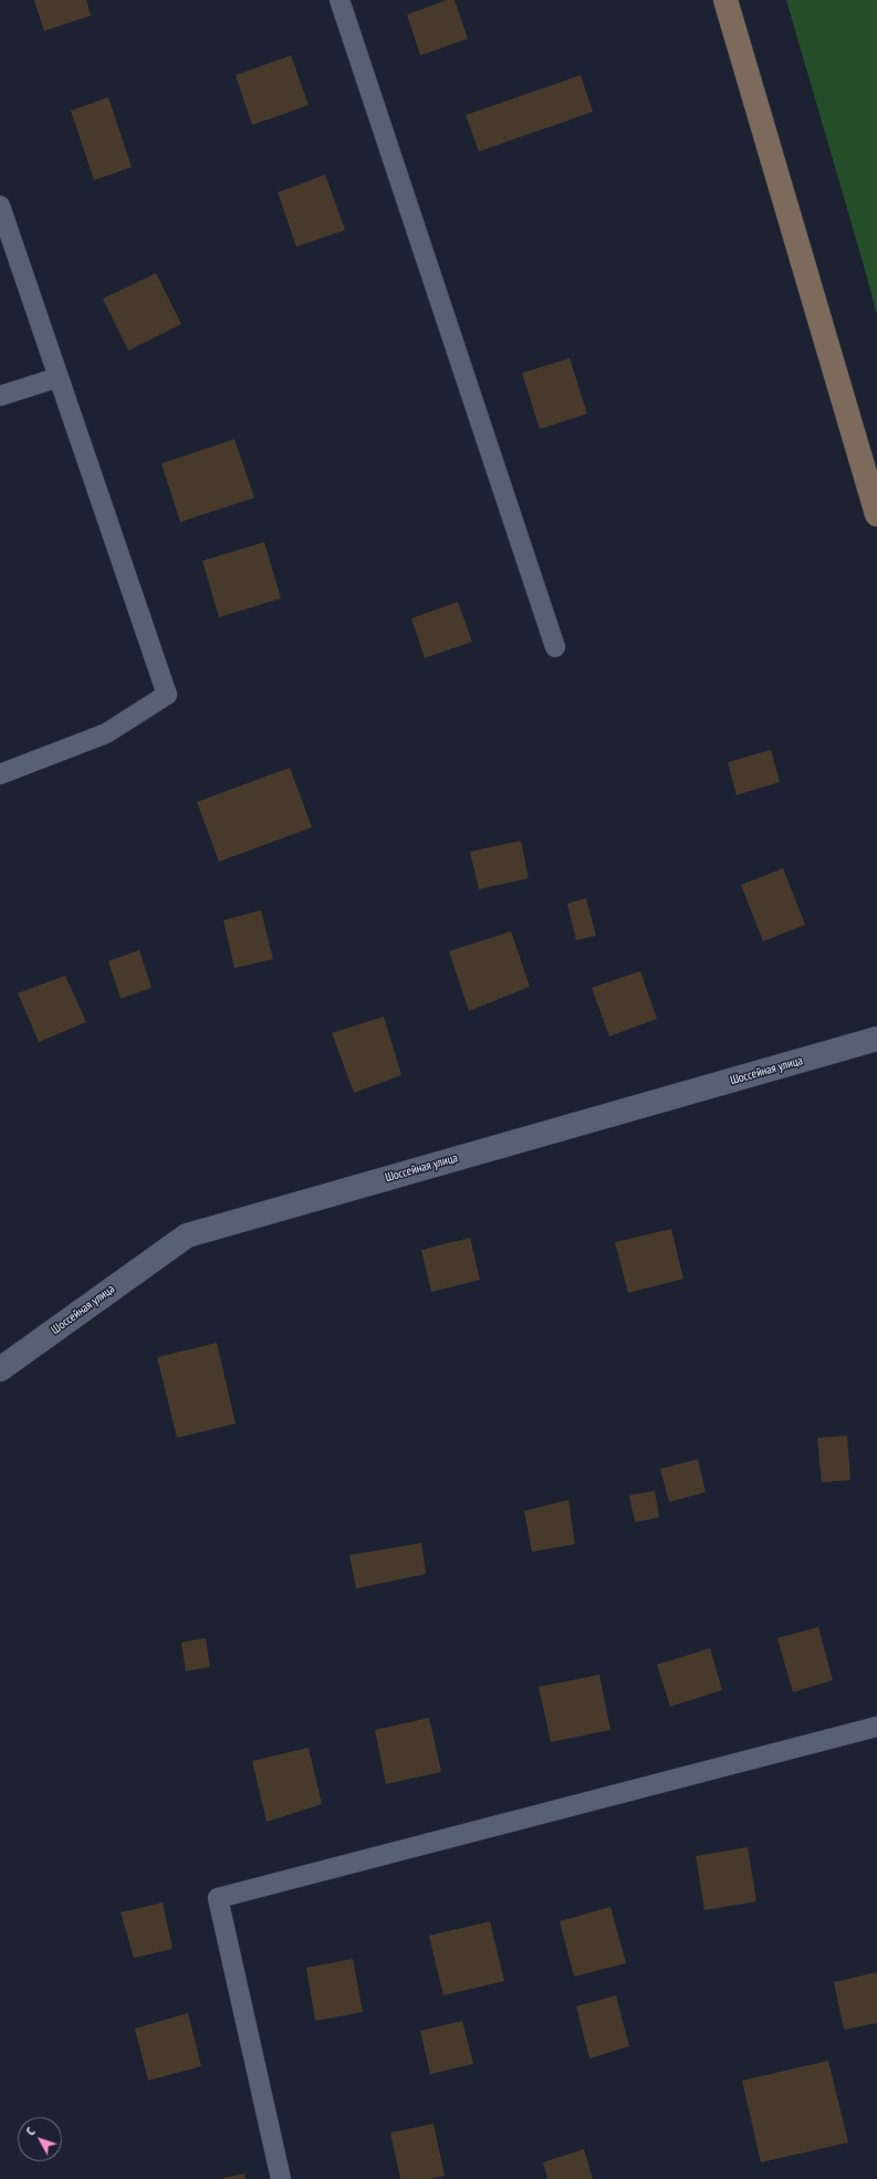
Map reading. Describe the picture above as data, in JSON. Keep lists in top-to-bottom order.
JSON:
{
  "streets": {
    "street": ["Шоссейная улица"]
  },
  "north": "top left"
}
